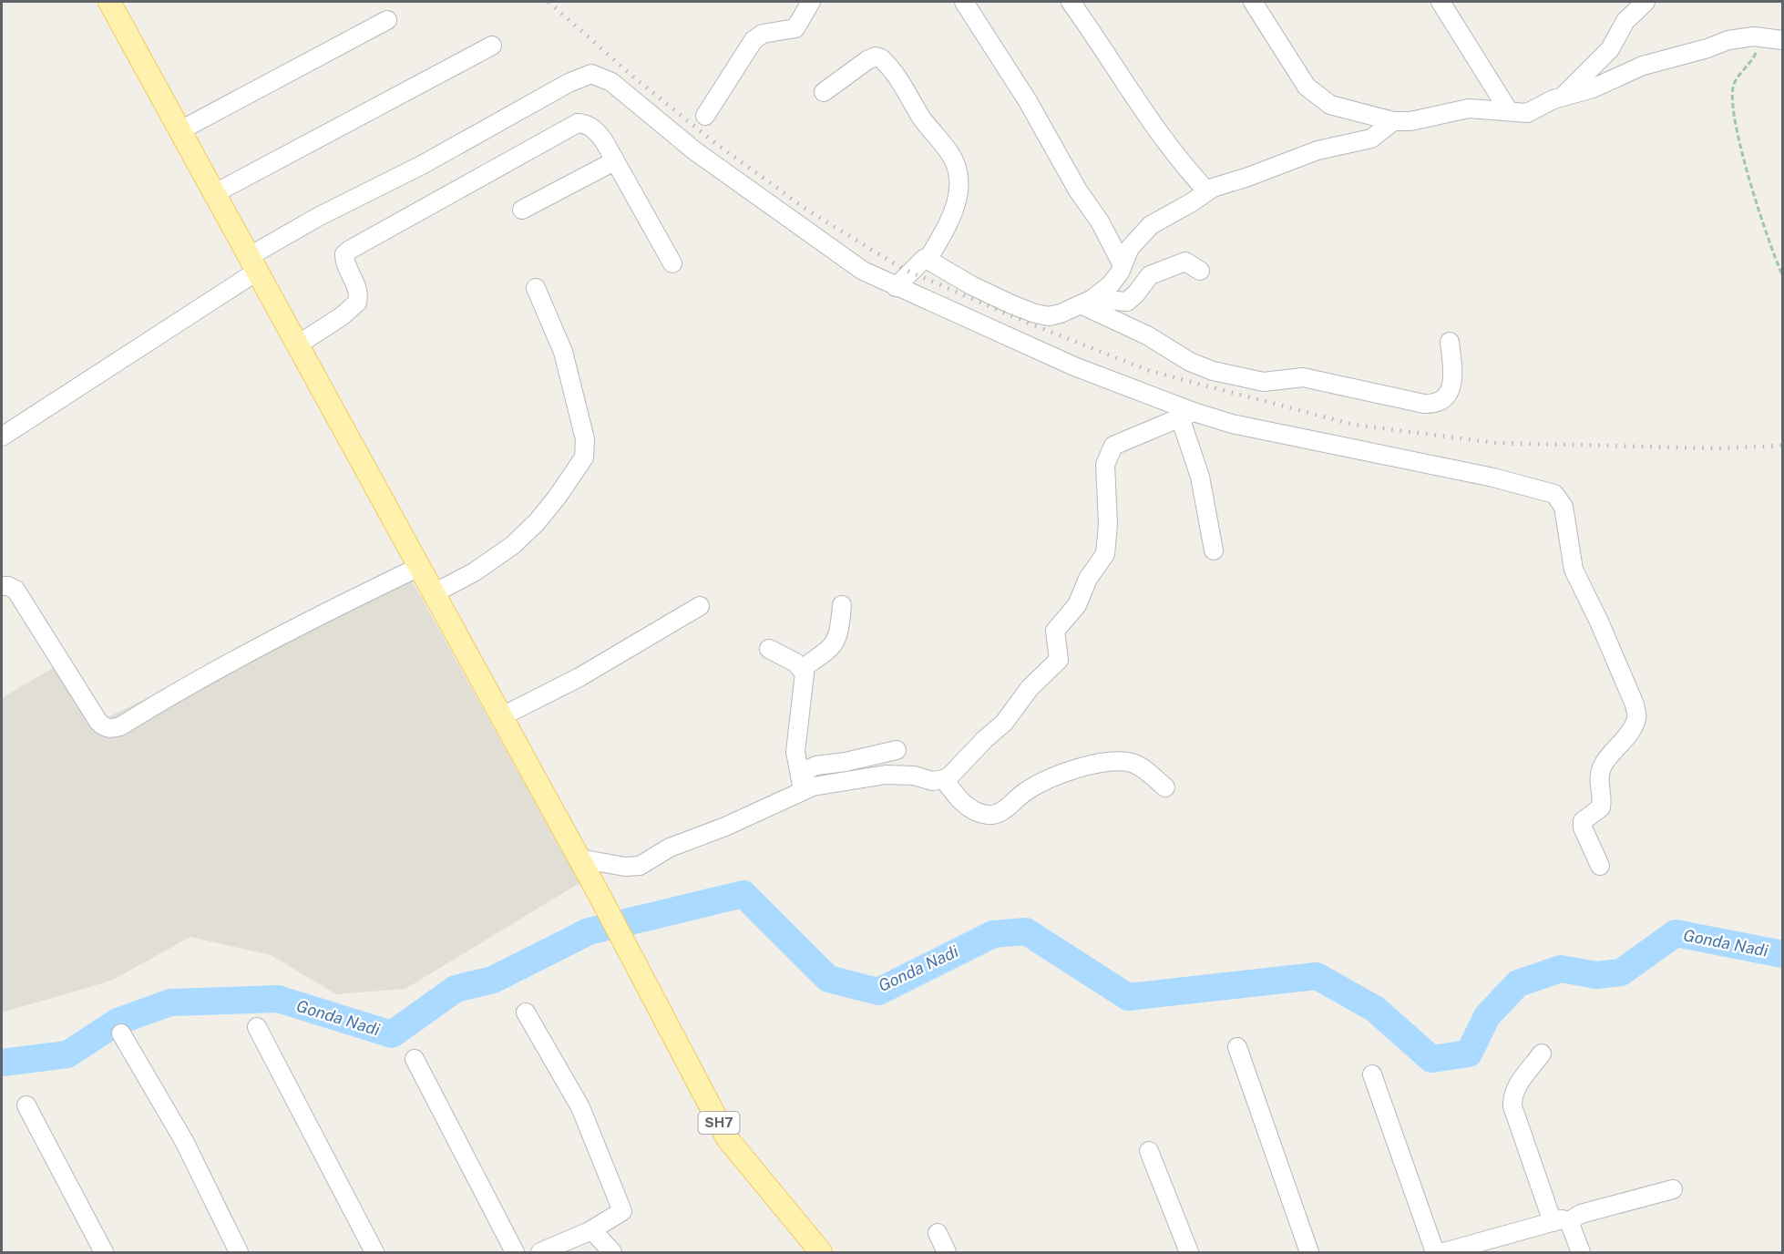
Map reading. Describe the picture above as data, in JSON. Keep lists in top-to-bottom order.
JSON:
{
  "streets": {
    "main road": ["SH7"]
  },
  "water": ["Gonda Nadi"]
}
